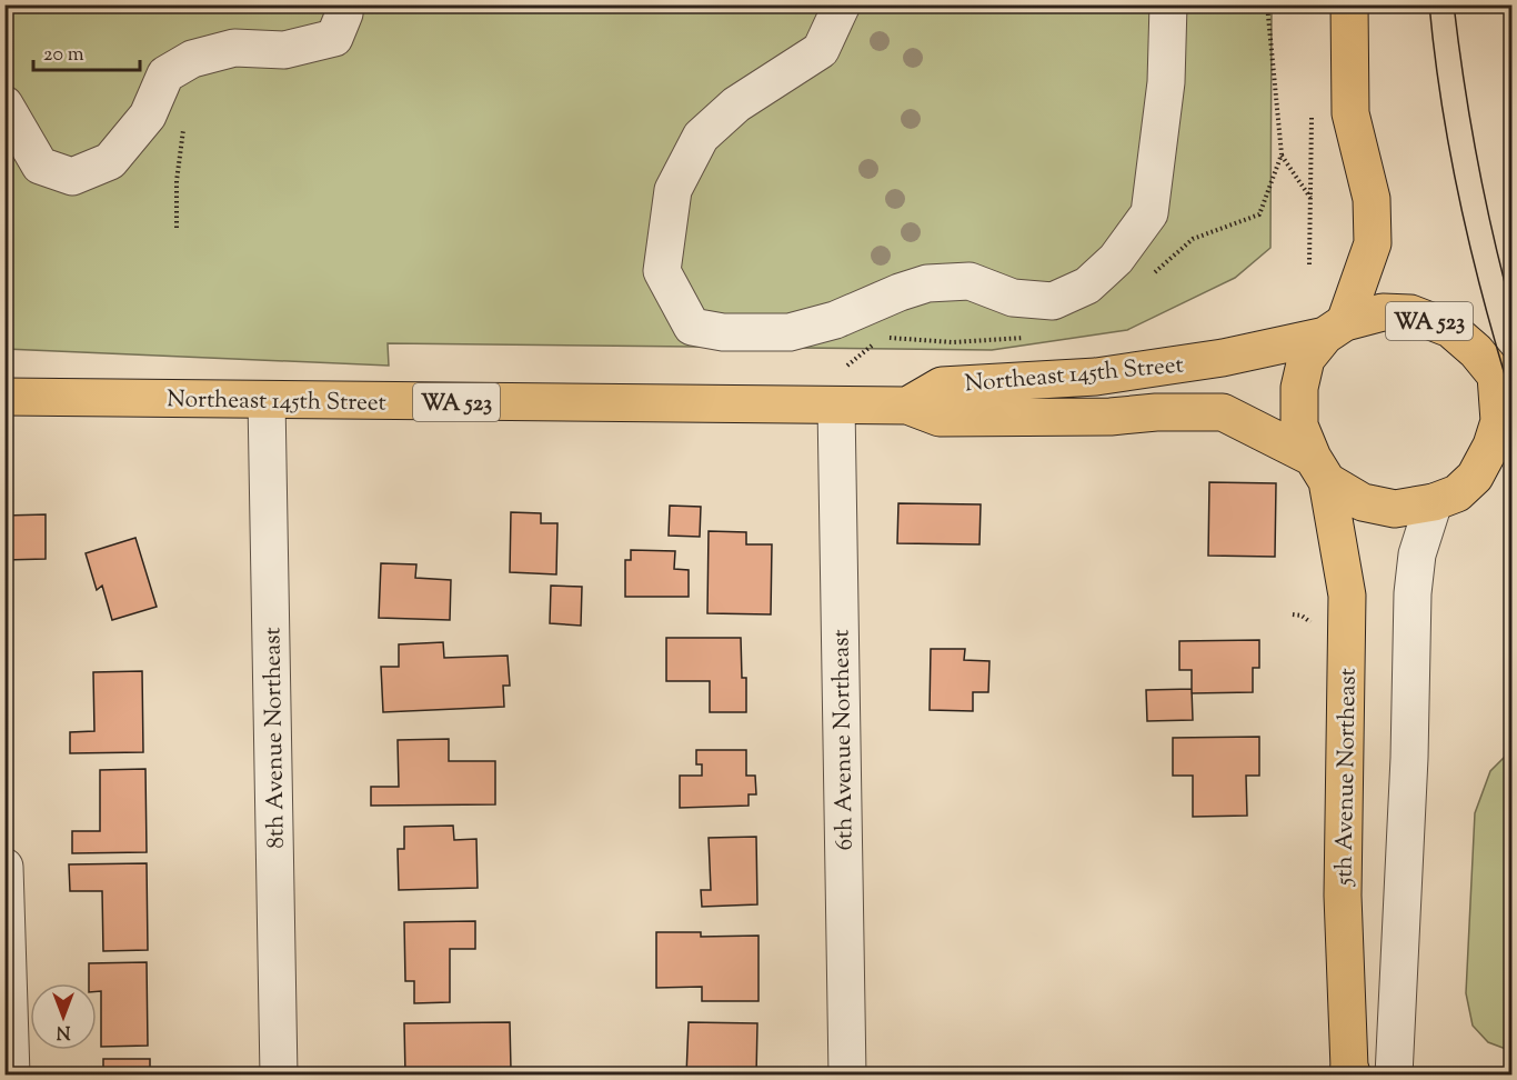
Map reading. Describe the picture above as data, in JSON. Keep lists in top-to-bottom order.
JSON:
{
  "streets": {
    "main road": ["WA 523", "Northeast 145th Street", "5th Avenue Northeast"],
    "street": ["8th Avenue Northeast", "6th Avenue Northeast"]
  },
  "crossings": [
    ["WA 523", "Northeast 145th Street"],
    ["WA 523", "5th Avenue Northeast"],
    ["Northeast 145th Street", "8th Avenue Northeast"],
    ["Northeast 145th Street", "6th Avenue Northeast"],
    ["Northeast 145th Street", "5th Avenue Northeast"]
  ],
  "scale_bar": "20 m",
  "north": "bottom"
}
